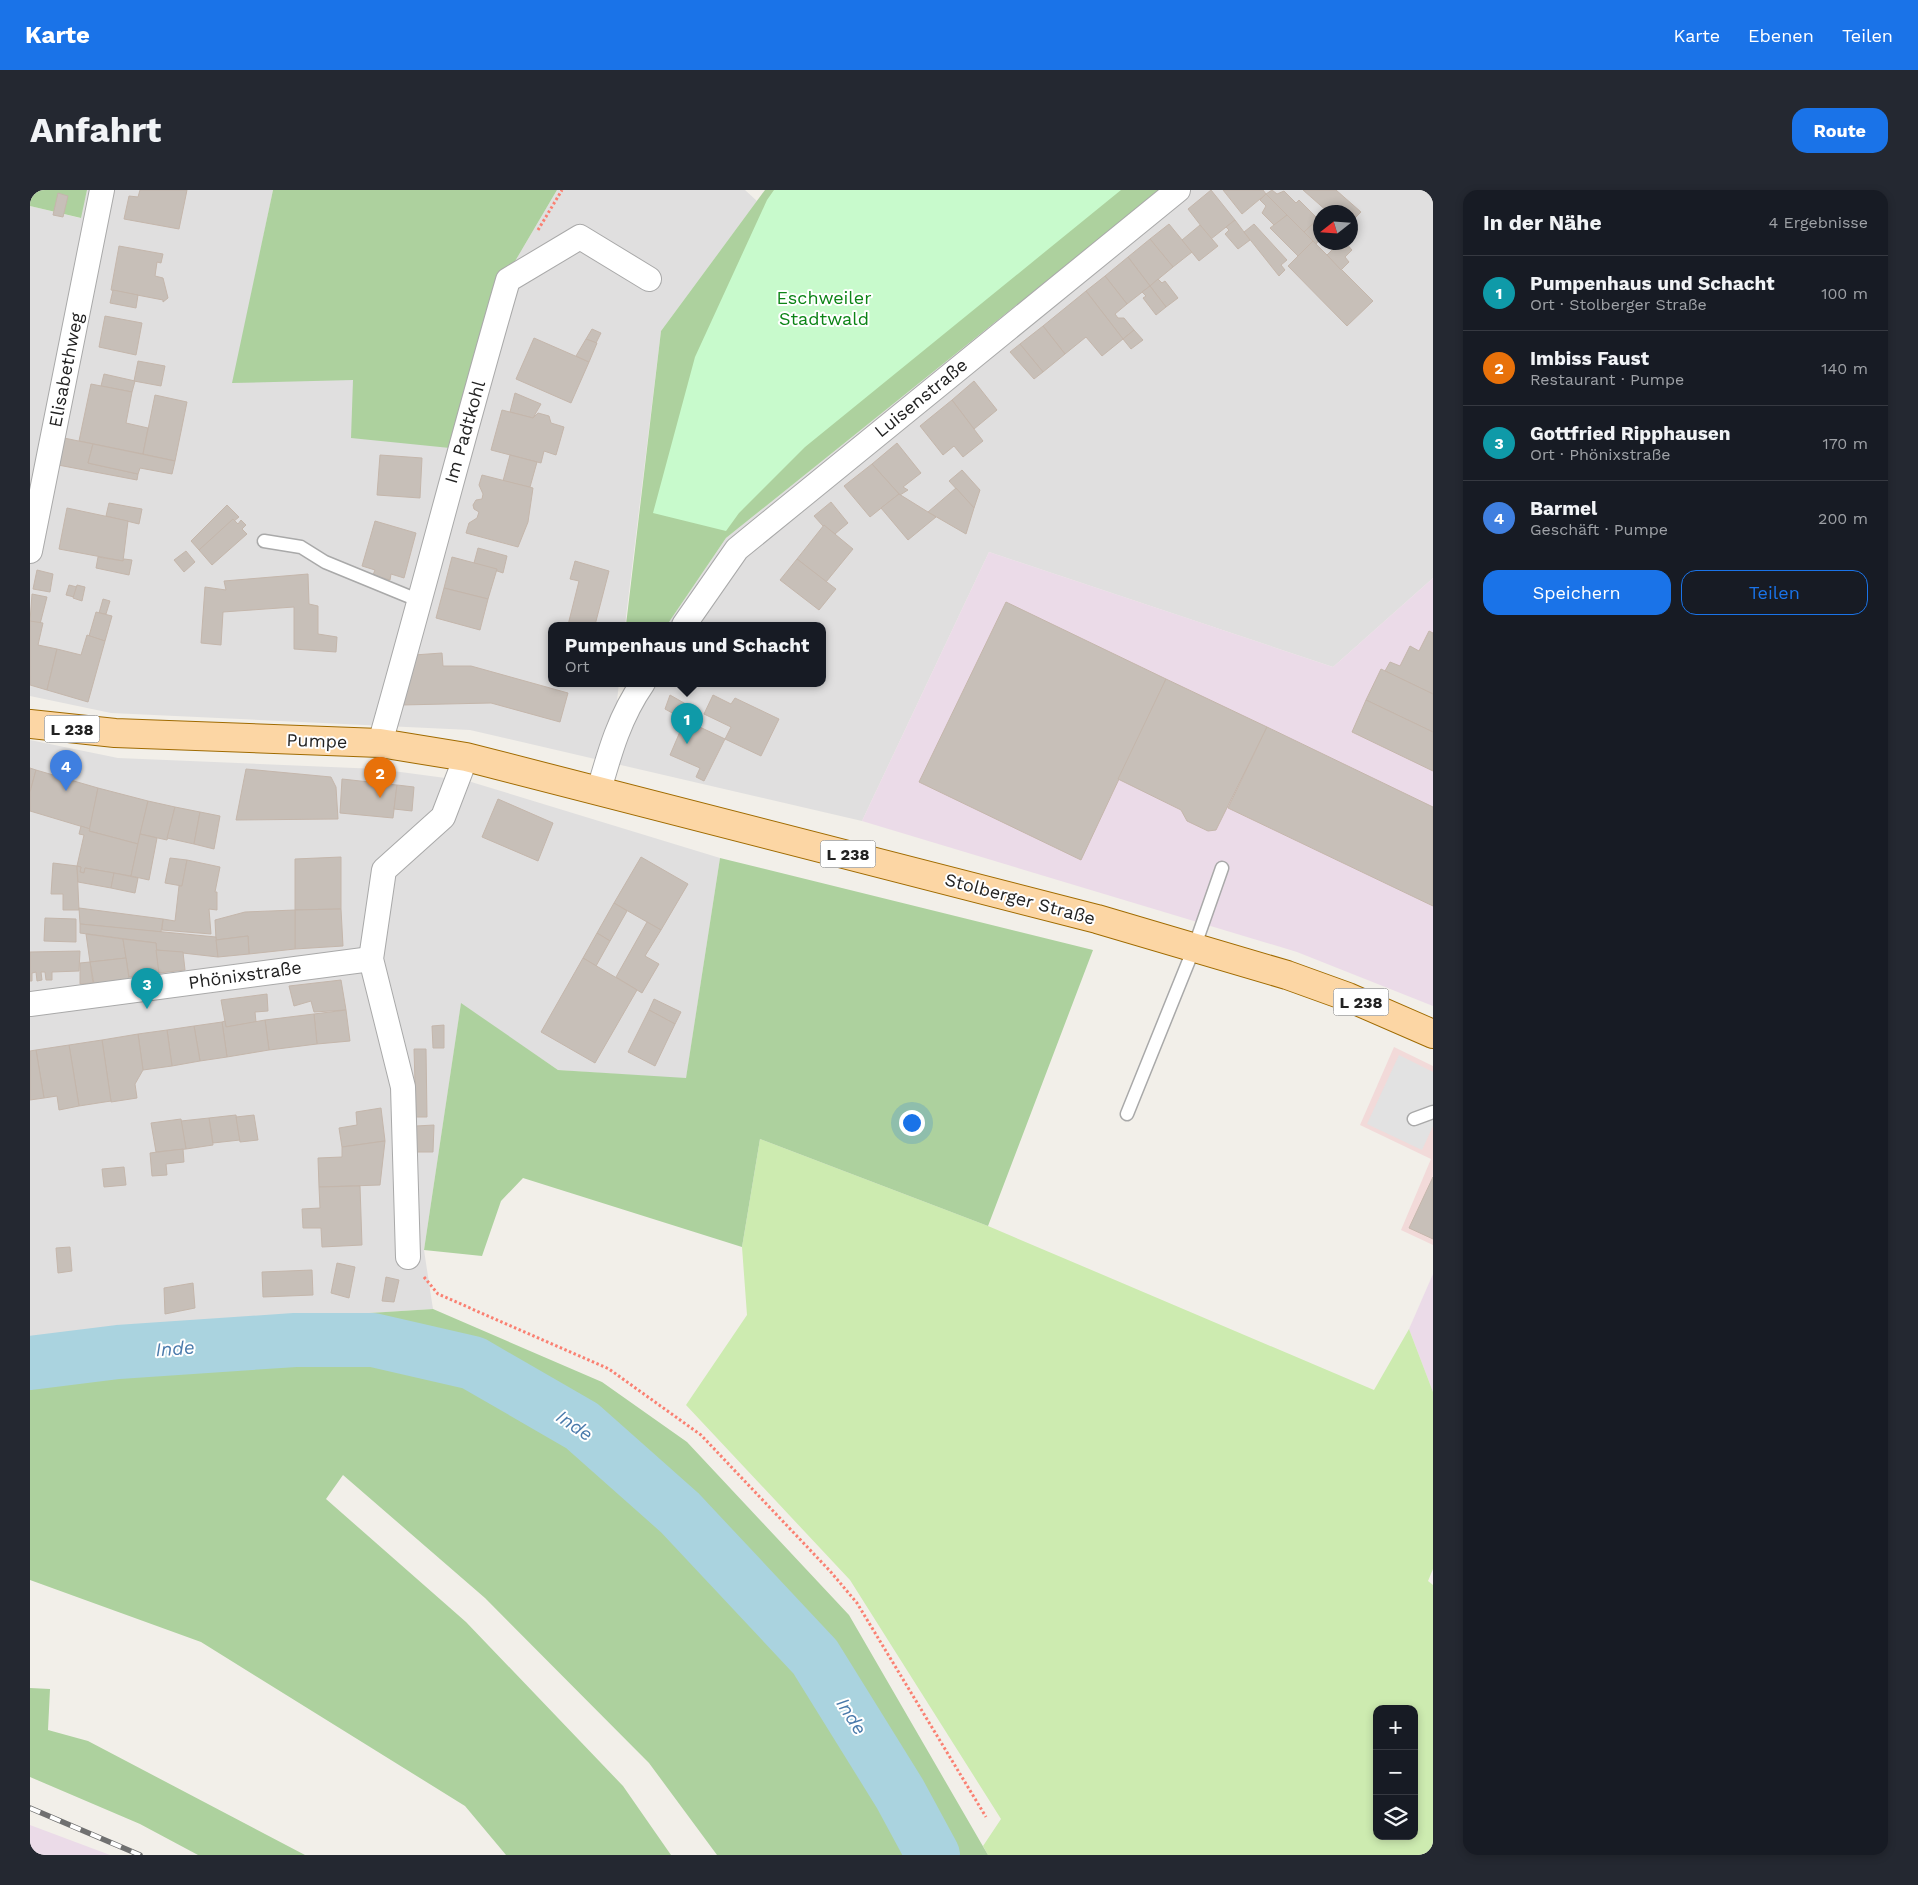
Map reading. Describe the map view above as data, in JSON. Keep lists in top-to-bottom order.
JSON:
{
  "streets": {
    "main road": ["L 238", "Pumpe", "Stolberger Straße"],
    "street": [
      "Elisabethweg",
      "Luisenstraße",
      "Im Padtkohl",
      "Phönixstraße"
    ]
  },
  "crossings": [
    ["Im Padtkohl", "Pumpe"],
    ["Pumpe", "Stolberger Straße"]
  ],
  "water": ["Inde"],
  "parks": ["Eschweiler Stadtwald"],
  "north": "left",
  "page": {
    "header": "Karte",
    "nav": ["Karte", "Ebenen", "Teilen"],
    "buttons": [
      "Route",
      ["Speichern", "Teilen"]
    ],
    "title": "Anfahrt",
    "heading": ["In der Nähe", "4 Ergebnisse"],
    "list": [
      {
        "mark": "1",
        "name": "Pumpenhaus und Schacht",
        "note": "Ort · Stolberger Straße",
        "value": "100 m"
      },
      {
        "mark": "2",
        "name": "Imbiss Faust",
        "note": "Restaurant · Pumpe",
        "value": "140 m"
      },
      {
        "mark": "3",
        "name": "Gottfried Ripphausen",
        "note": "Ort · Phönixstraße",
        "value": "170 m"
      },
      {
        "mark": "4",
        "name": "Barmel",
        "note": "Geschäft · Pumpe",
        "value": "200 m"
      }
    ],
    "popup": ["Pumpenhaus und Schacht", "Ort"],
    "pins": [
      "1",
      "4",
      "2",
      "3"
    ],
    "map_buttons": ["+", "−"]
  }
}
